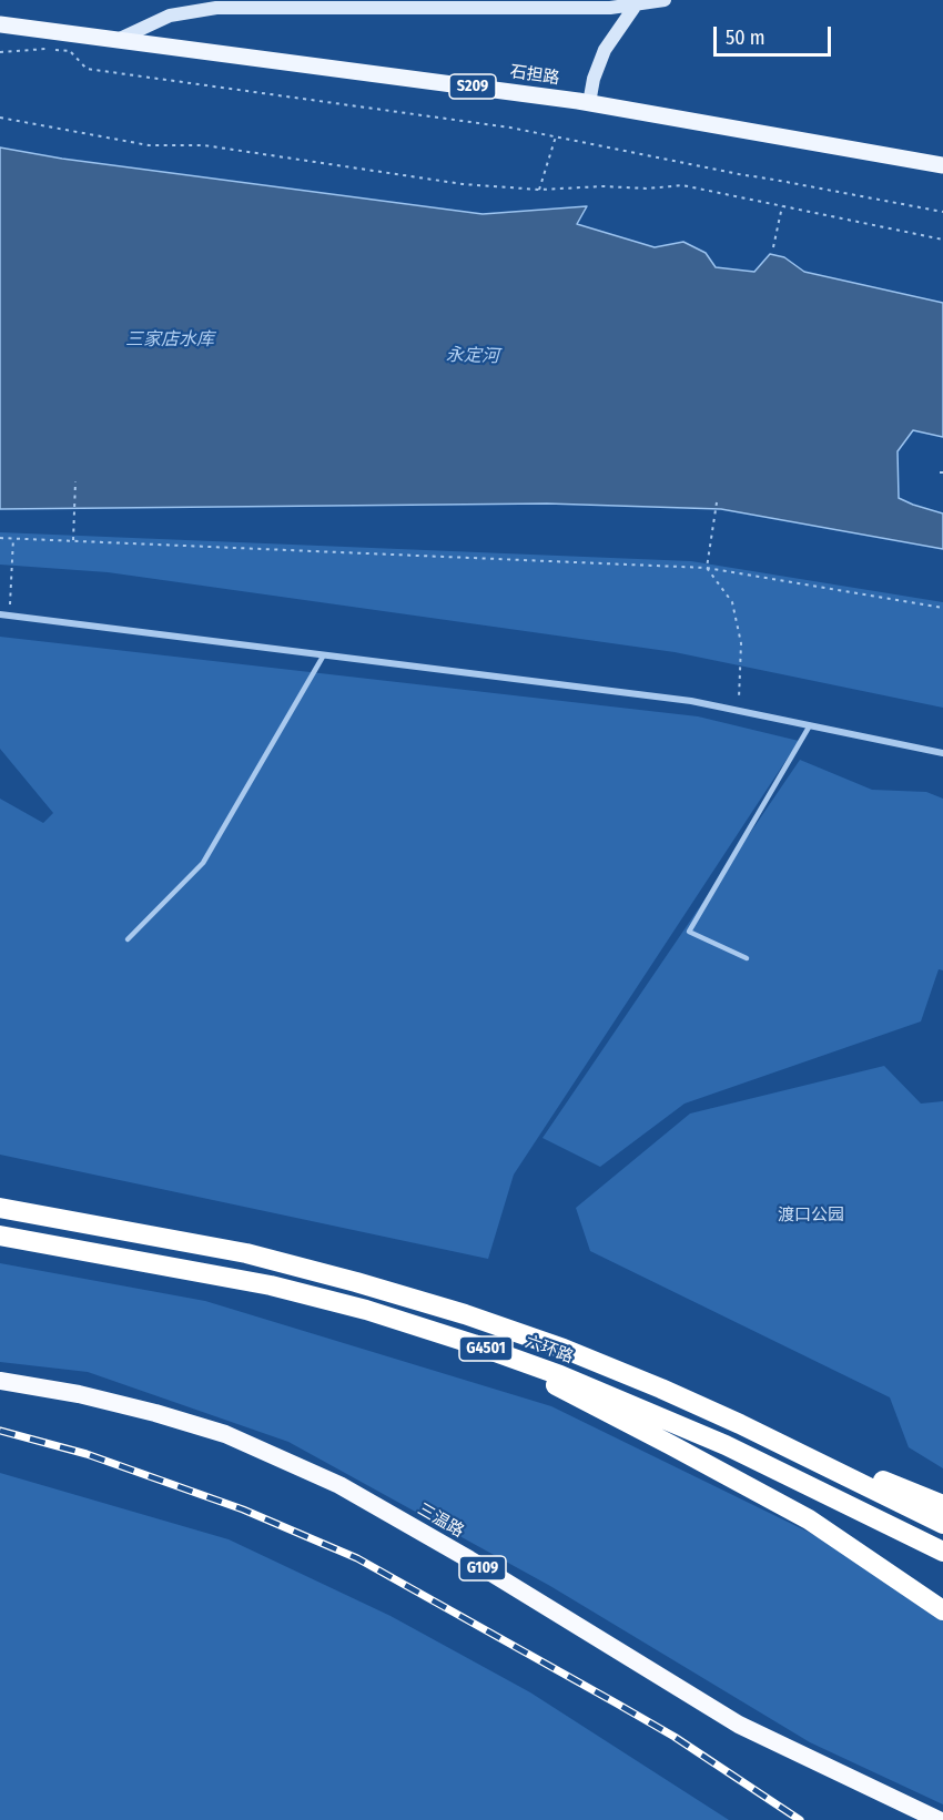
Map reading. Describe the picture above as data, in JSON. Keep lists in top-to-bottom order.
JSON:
{
  "streets": {
    "highway": [
      "G4501",
      "六环路",
      "三温路",
      "G109"
    ],
    "main road": ["石担路", "S209"]
  },
  "water": ["三家店水库", "永定河"],
  "parks": ["渡口公园"],
  "scale_bar": "50 m"
}
